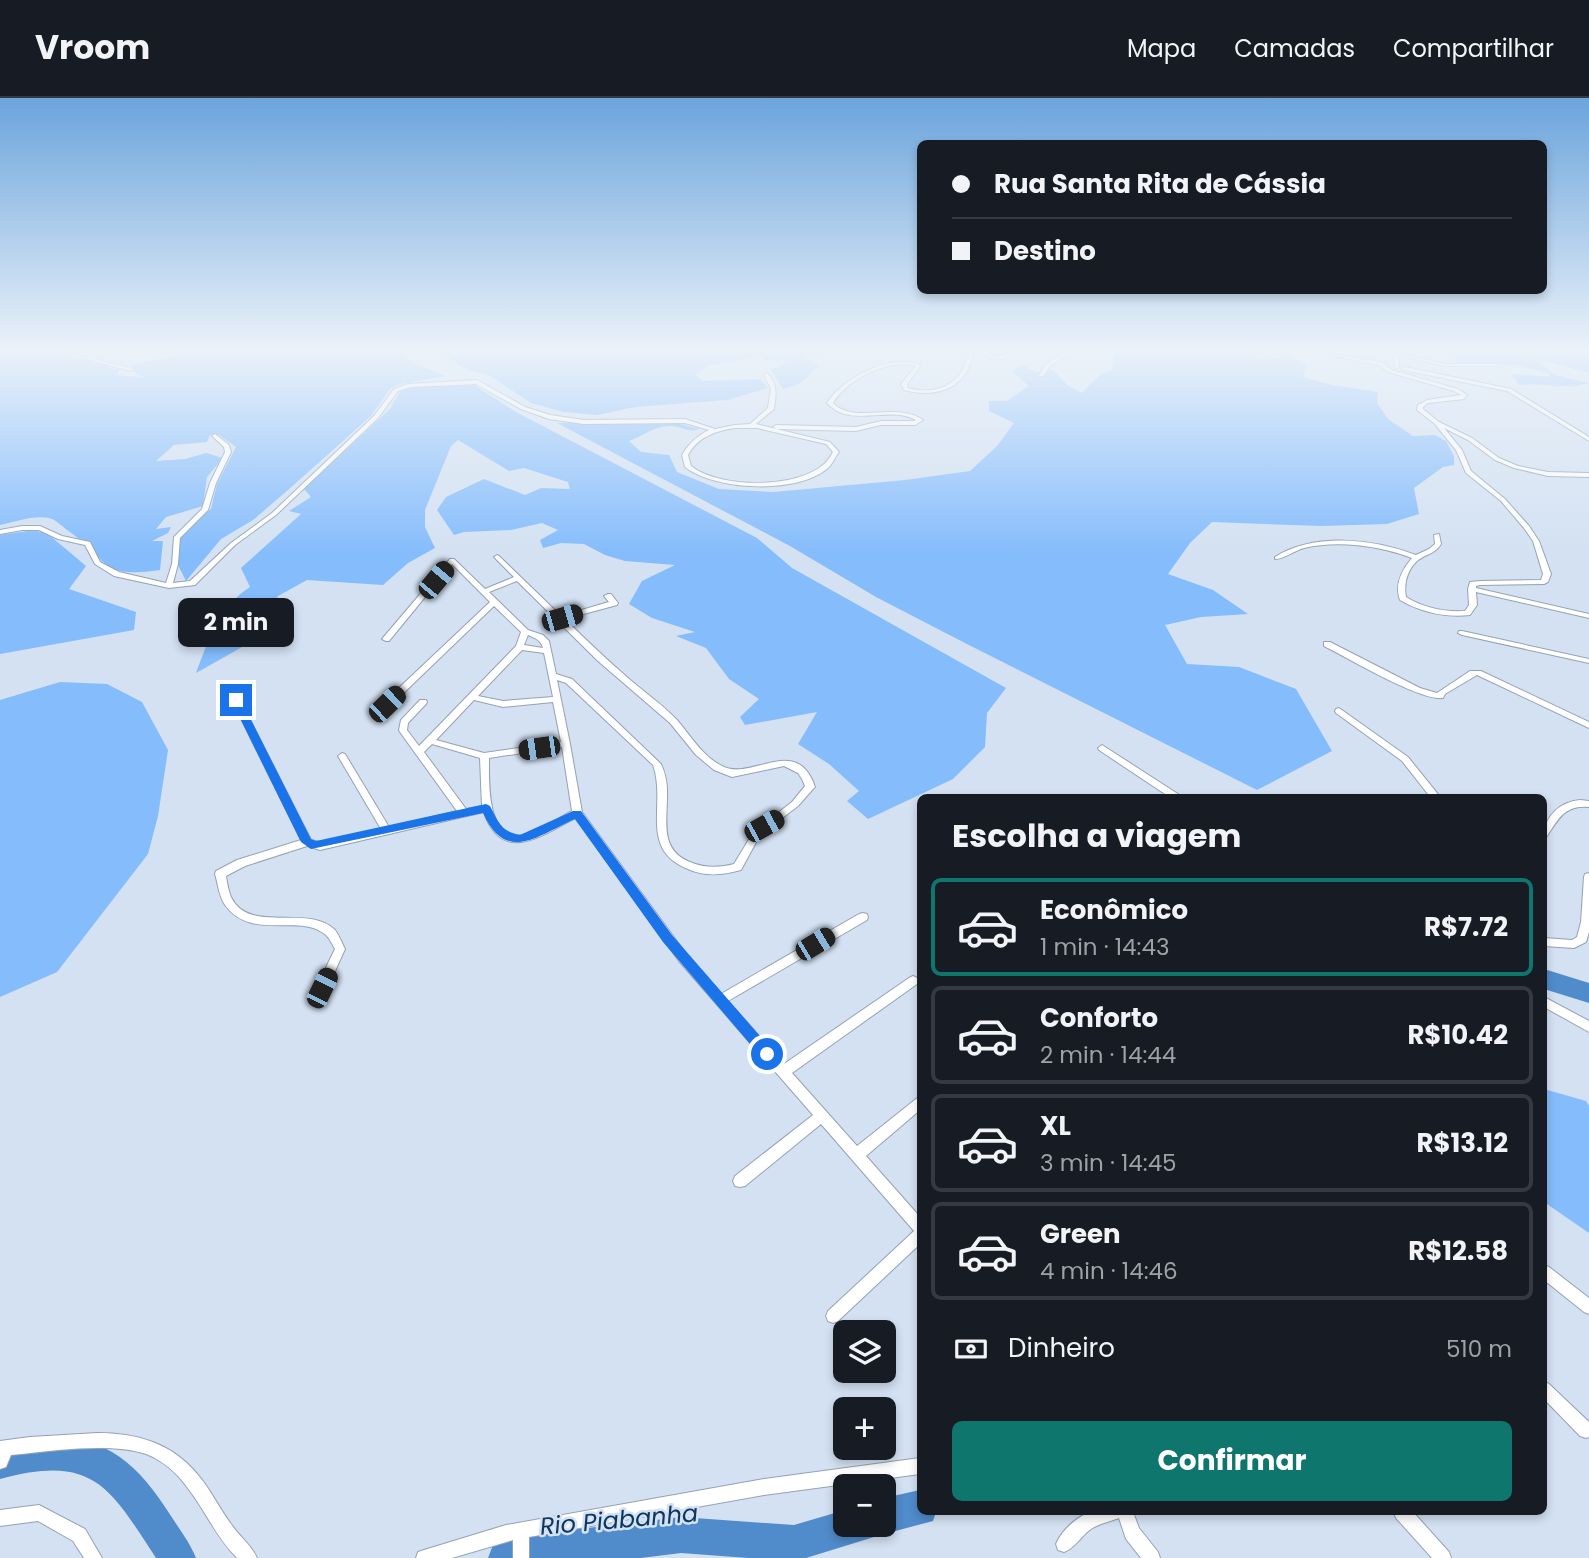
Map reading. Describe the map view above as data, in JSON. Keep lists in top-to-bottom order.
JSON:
{
  "water": ["Rio Piabanha"],
  "page": {
    "header": "Vroom",
    "nav": ["Mapa", "Camadas", "Compartilhar"],
    "banner": ["Rua Santa Rita de Cássia", "Destino"],
    "bubble": "2 min",
    "heading": "Escolha a viagem",
    "list": [
      {
        "name": "Econômico",
        "note": "1 min · 14:43",
        "value": "R$7.72"
      },
      {
        "name": "Conforto",
        "note": "2 min · 14:44",
        "value": "R$10.42"
      },
      {
        "name": "XL",
        "note": "3 min · 14:45",
        "value": "R$13.12"
      },
      {
        "name": "Green",
        "note": "4 min · 14:46",
        "value": "R$12.58"
      }
    ],
    "pay": ["Dinheiro", "510 m"],
    "map_buttons": ["+", "−"],
    "buttons": "Confirmar"
  }
}
